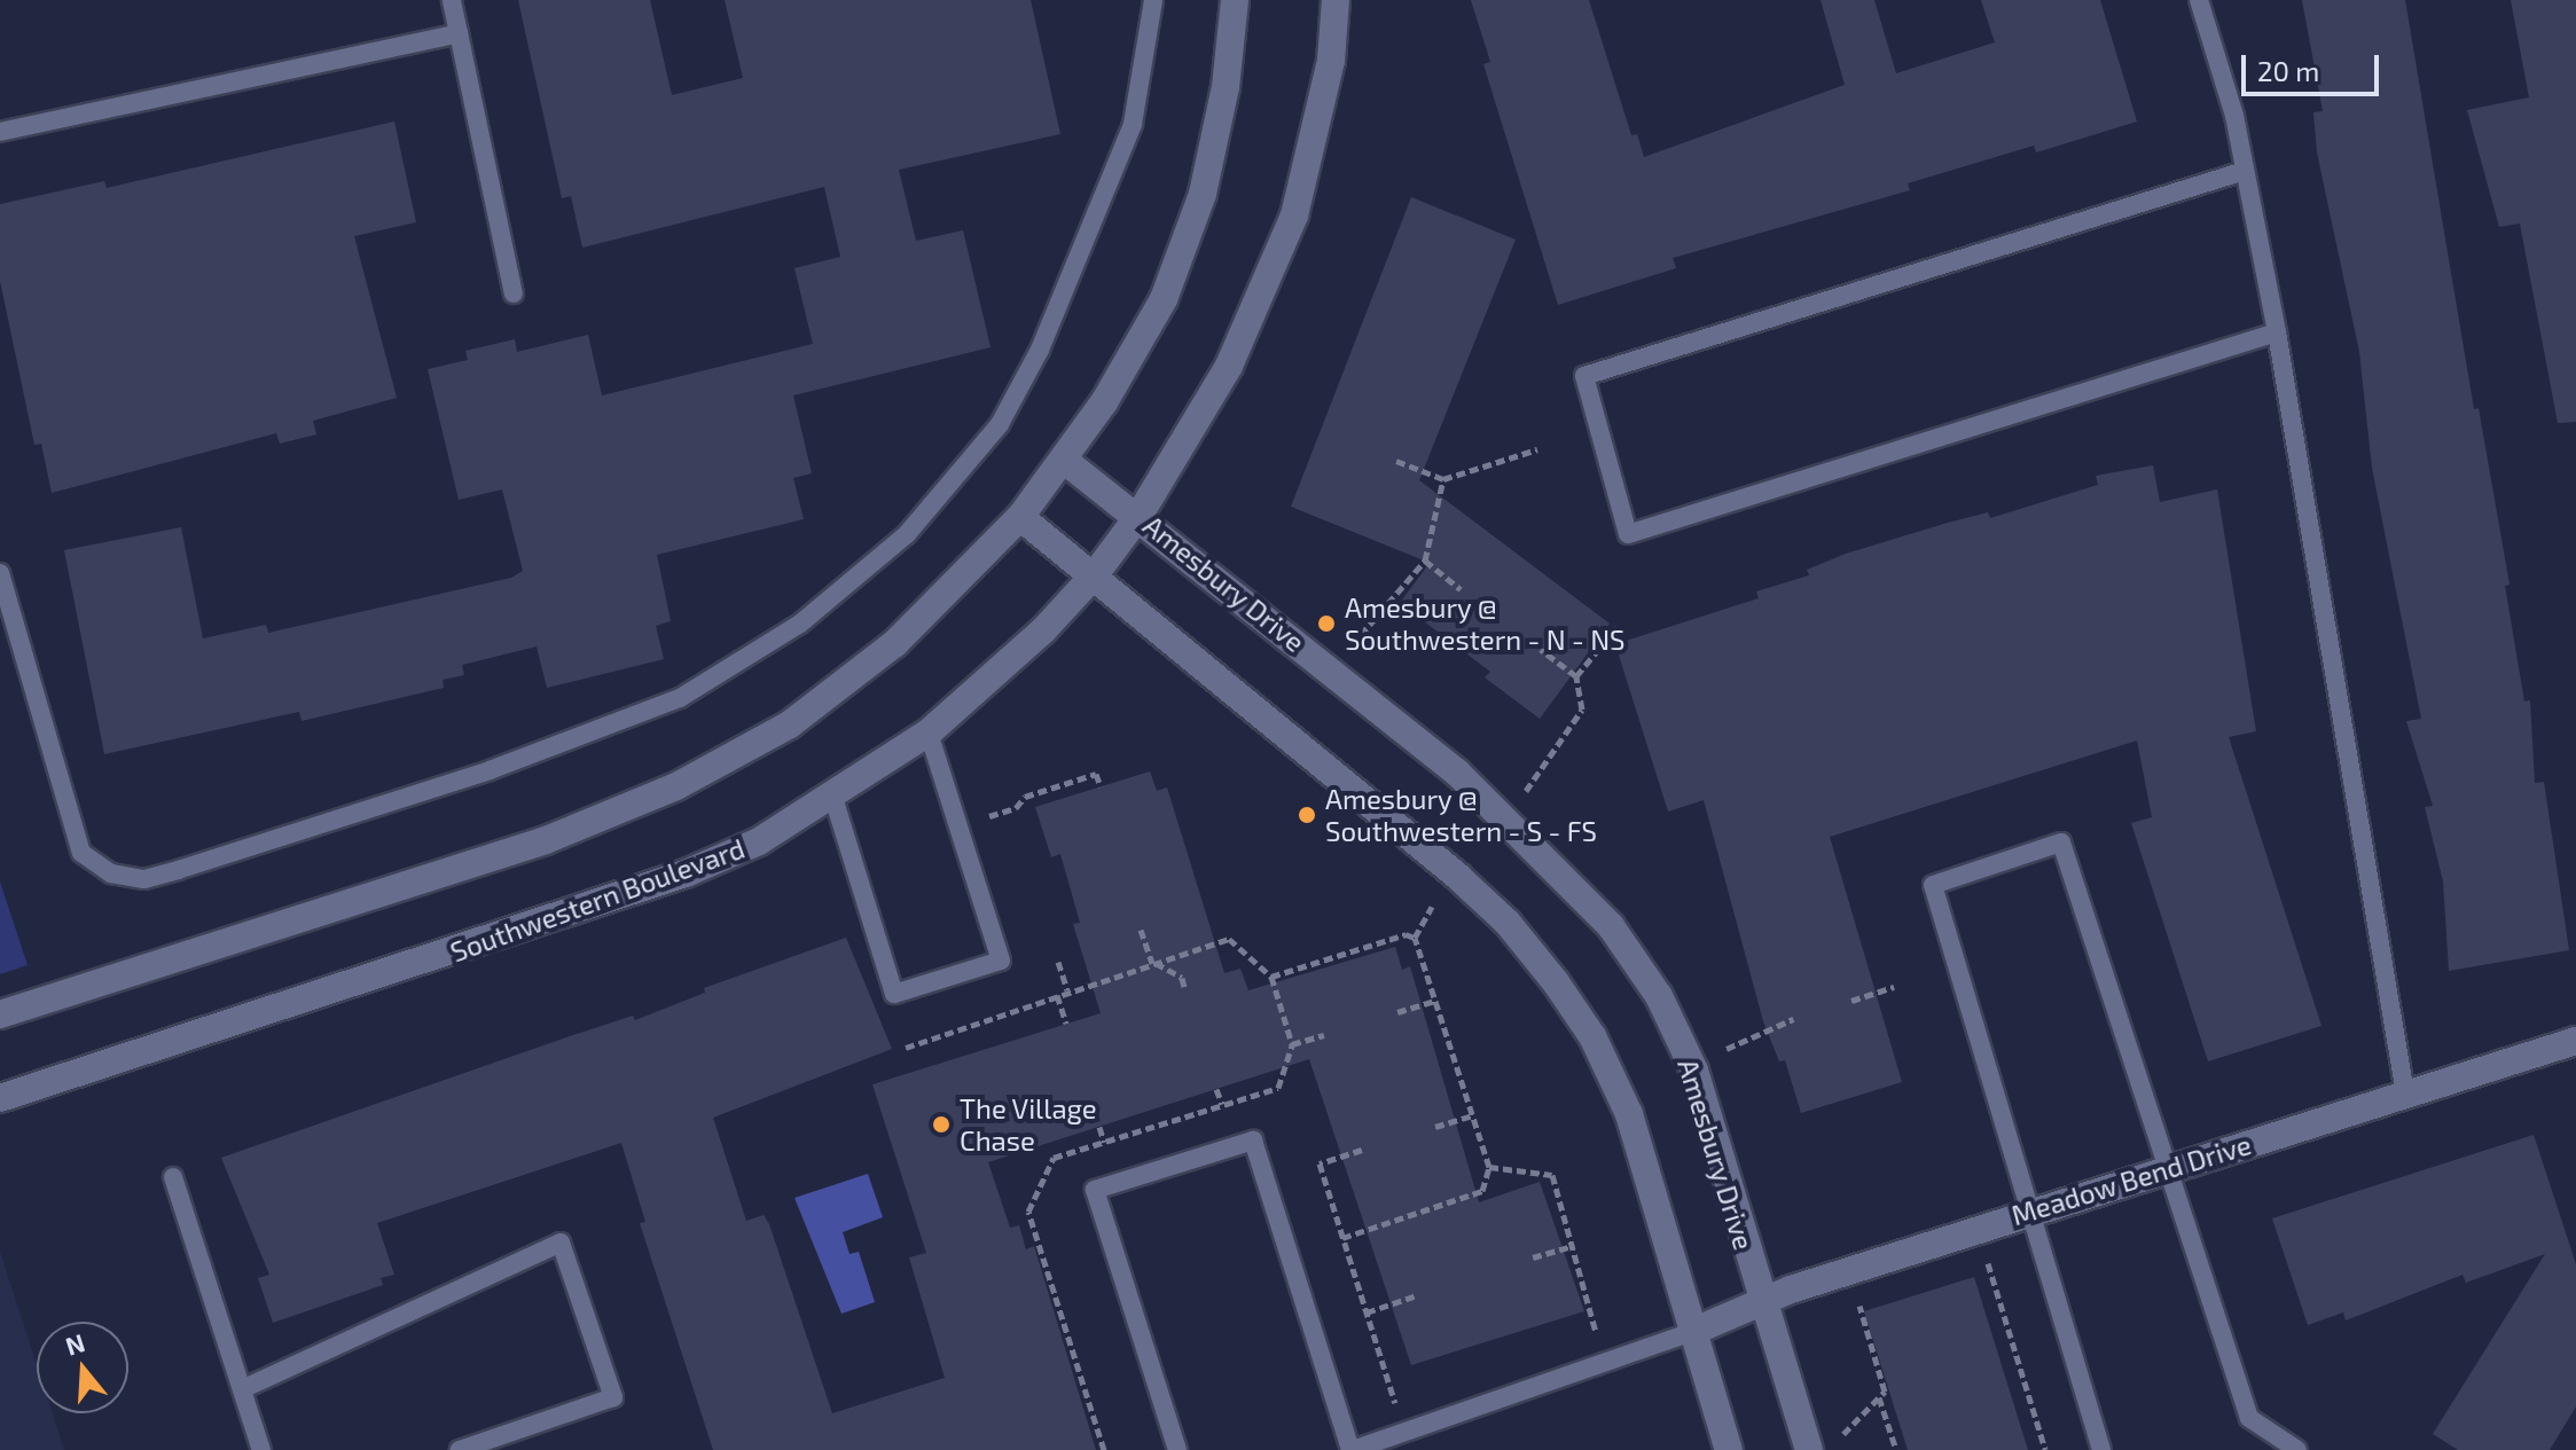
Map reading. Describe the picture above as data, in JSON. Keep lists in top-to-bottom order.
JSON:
{
  "streets": {
    "street": ["Amesbury Drive", "Southwestern Boulevard", "Meadow Bend Drive"]
  },
  "crossings": [
    ["Amesbury Drive", "Southwestern Boulevard"],
    ["Amesbury Drive", "Meadow Bend Drive"]
  ],
  "places": ["Amesbury @ Southwestern - N - NS", "Amesbury @ Southwestern - S - FS", "The Village Chase"],
  "scale_bar": "20 m",
  "north": "top"
}
